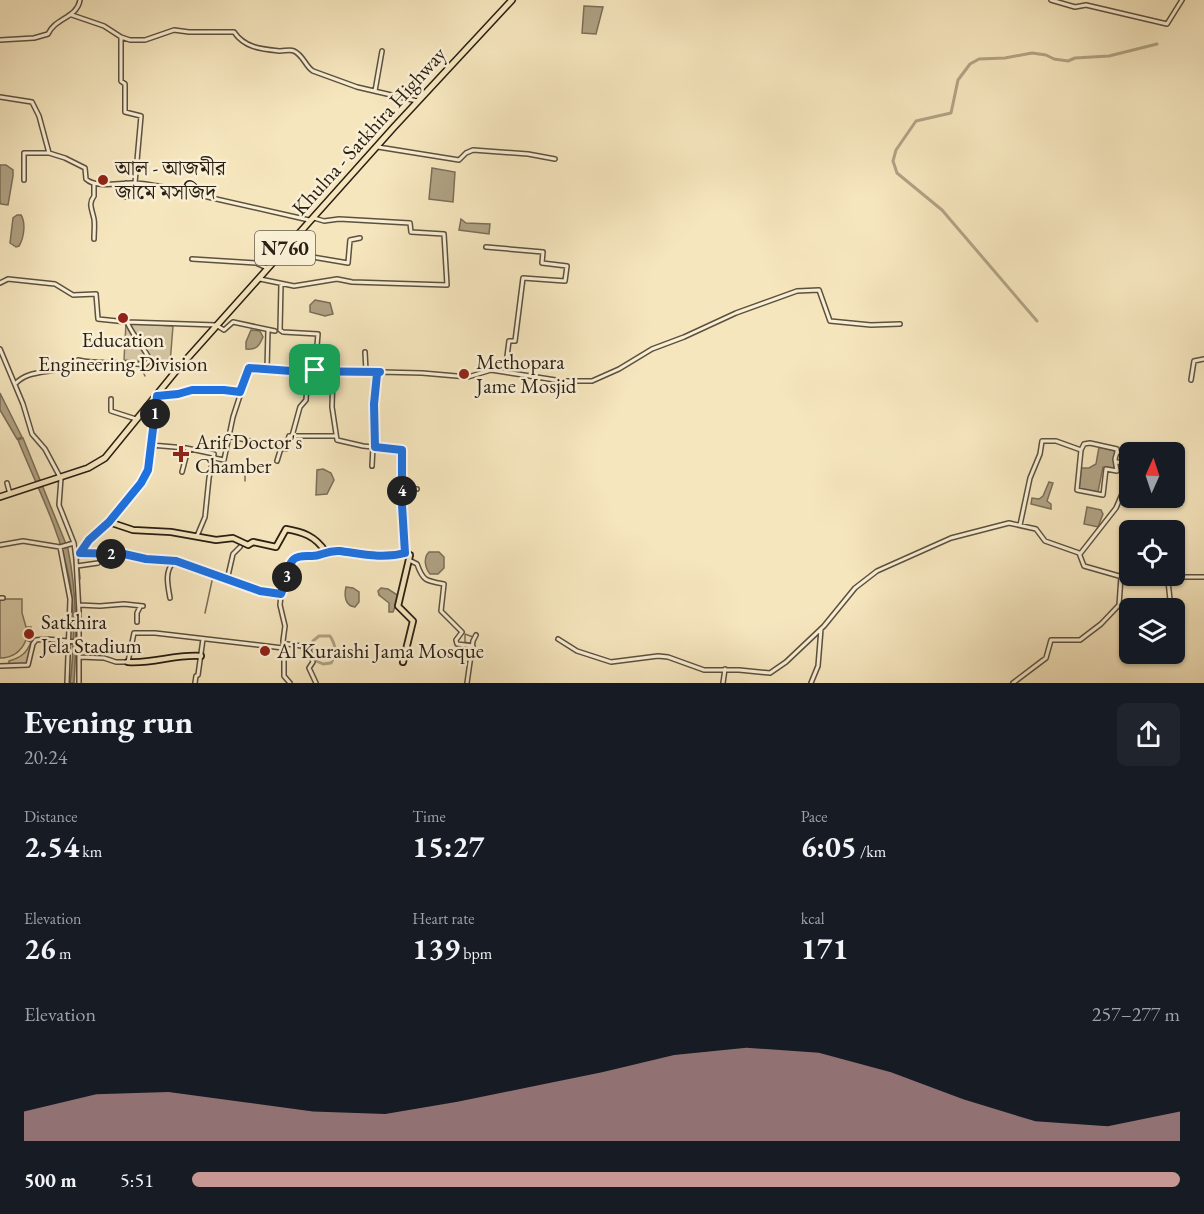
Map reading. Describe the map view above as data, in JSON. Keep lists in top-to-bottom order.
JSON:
{
  "streets": {
    "highway": ["Khulna - Satkhira Highway", "N760"]
  },
  "crossings": [
    ["Khulna - Satkhira Highway", "N760"]
  ],
  "places": {
    "other": [
      "আল - আজমীর জামে মসজিদ",
      "Education Engineering Division",
      "Methopara Jame Mosjid",
      "Satkhira Jela Stadium",
      "Al Kuraishi Jama Mosque"
    ],
    "health": ["Arif Doctor's Chamber"]
  },
  "north": "top",
  "page": {
    "pins": [
      "1",
      "4",
      "2",
      "3"
    ],
    "heading": ["Evening run", "20:24"],
    "stats": [
      ["Distance", "2.54 km"],
      ["Time", "15:27"],
      ["Pace", "6:05 /km"],
      ["Elevation", "26 m"],
      ["Heart rate", "139 bpm"],
      ["kcal", "171"]
    ],
    "chart": ["Elevation", "257–277 m"],
    "list": [
      {
        "name": "500 m",
        "note": "5:51"
      }
    ]
  }
}
